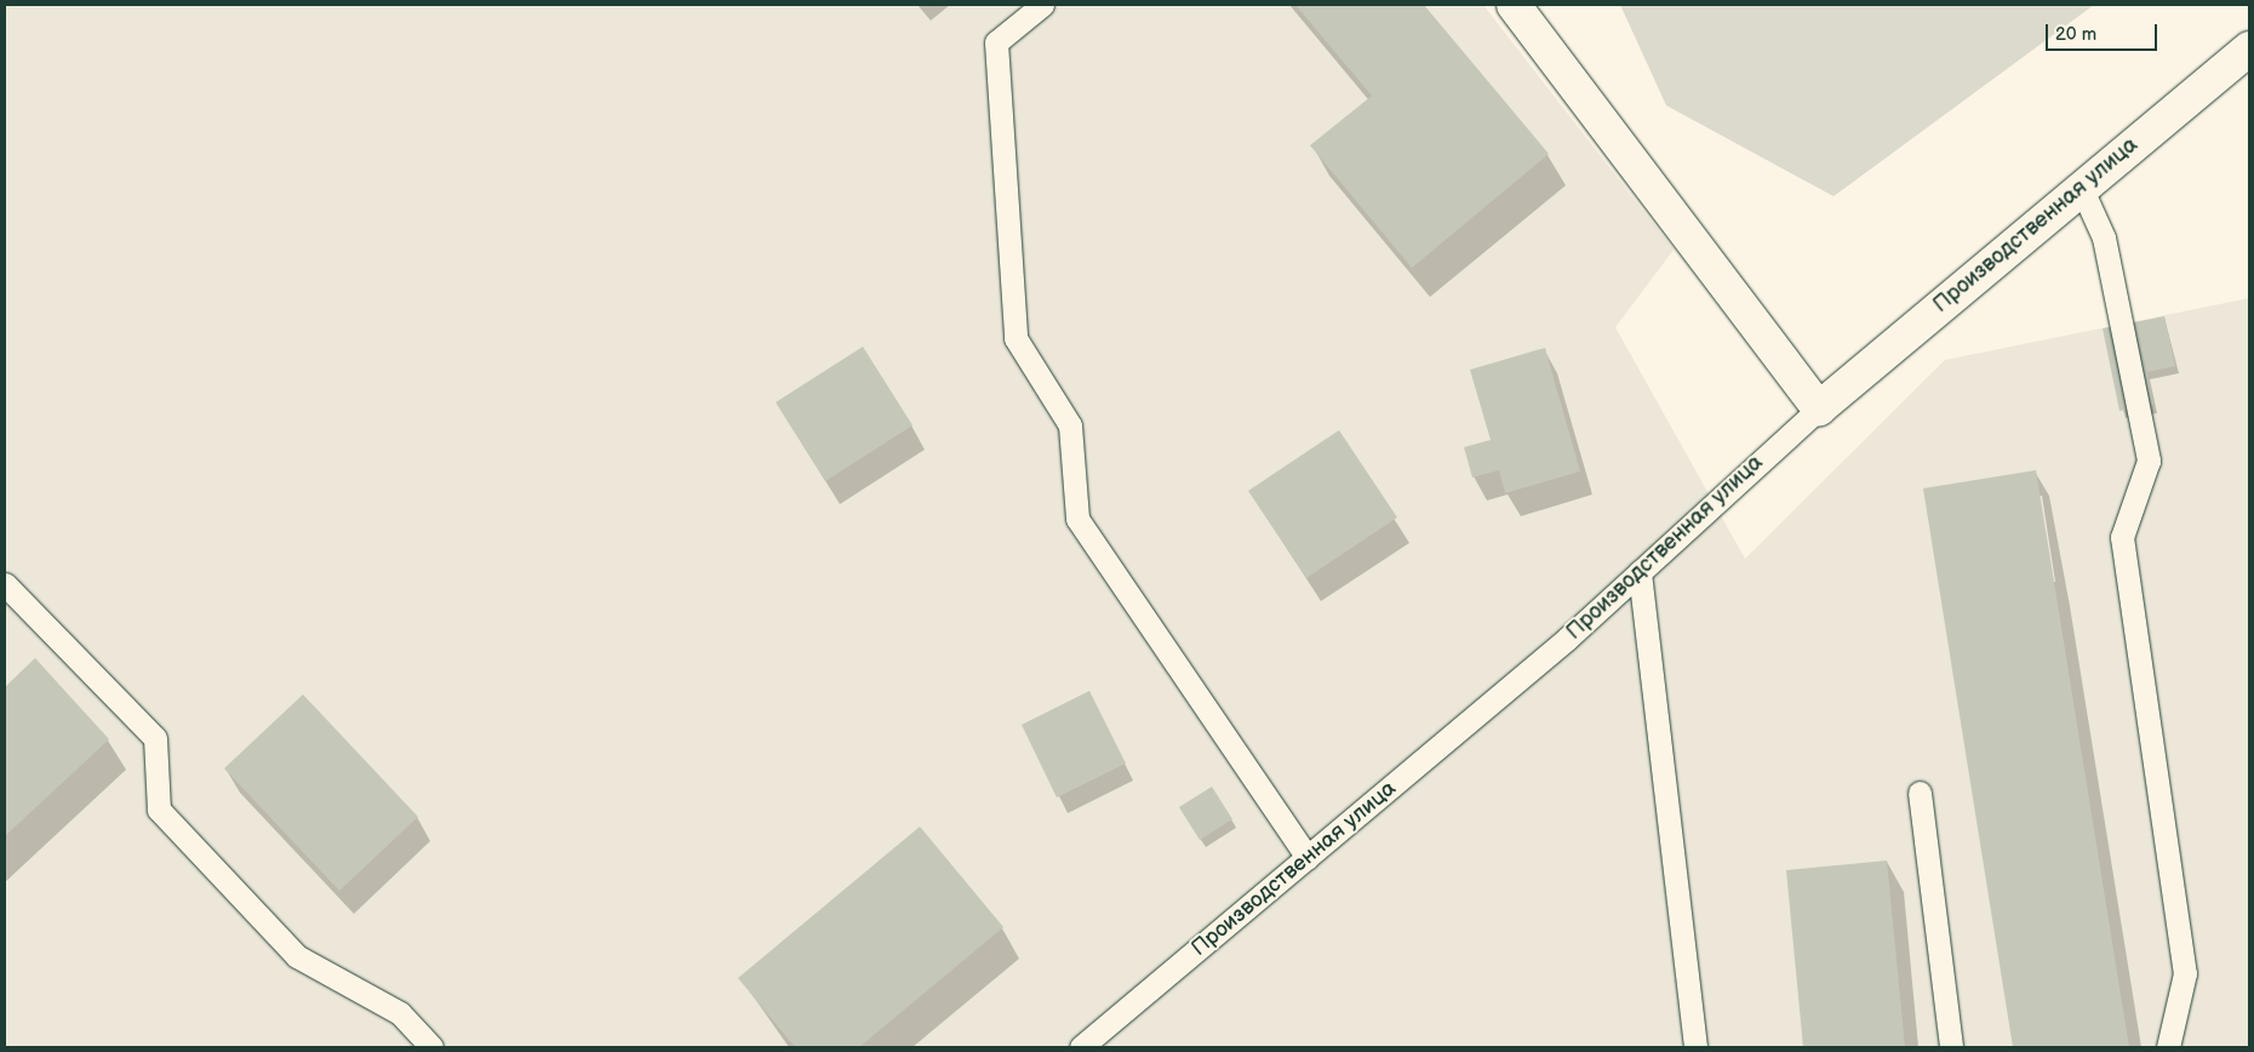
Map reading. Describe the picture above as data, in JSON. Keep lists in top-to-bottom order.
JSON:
{
  "streets": {
    "street": ["Производственная улица"]
  },
  "scale_bar": "20 m"
}
